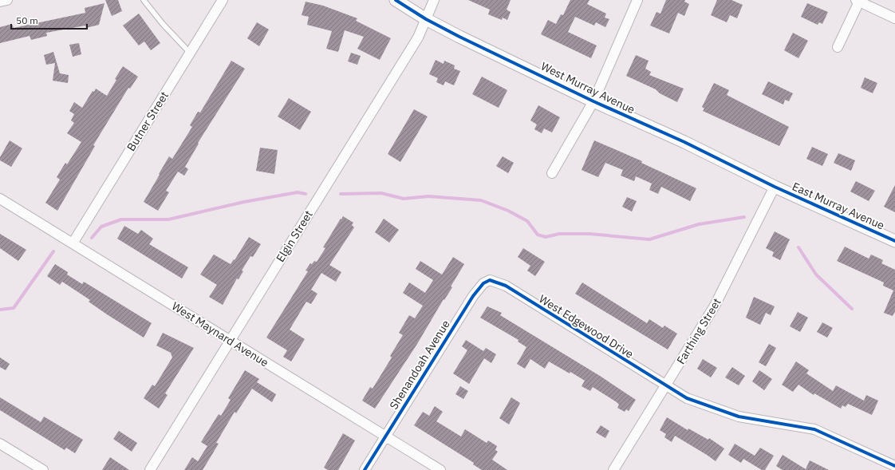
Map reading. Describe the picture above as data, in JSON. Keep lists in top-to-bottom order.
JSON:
{
  "streets": {
    "street": [
      "West Murray Avenue",
      "Butner Street",
      "East Murray Avenue",
      "Elgin Street",
      "West Edgewood Drive",
      "Farthing Street",
      "West Maynard Avenue",
      "Shenandoah Avenue"
    ]
  },
  "crossings": [
    ["West Murray Avenue", "East Murray Avenue"],
    ["West Murray Avenue", "Elgin Street"],
    ["West Murray Avenue", "Farthing Street"],
    ["Butner Street", "West Maynard Avenue"],
    ["East Murray Avenue", "Farthing Street"],
    ["Elgin Street", "West Maynard Avenue"],
    ["West Edgewood Drive", "Farthing Street"],
    ["West Edgewood Drive", "Shenandoah Avenue"],
    ["West Maynard Avenue", "Shenandoah Avenue"]
  ],
  "scale_bar": "50 m"
}
